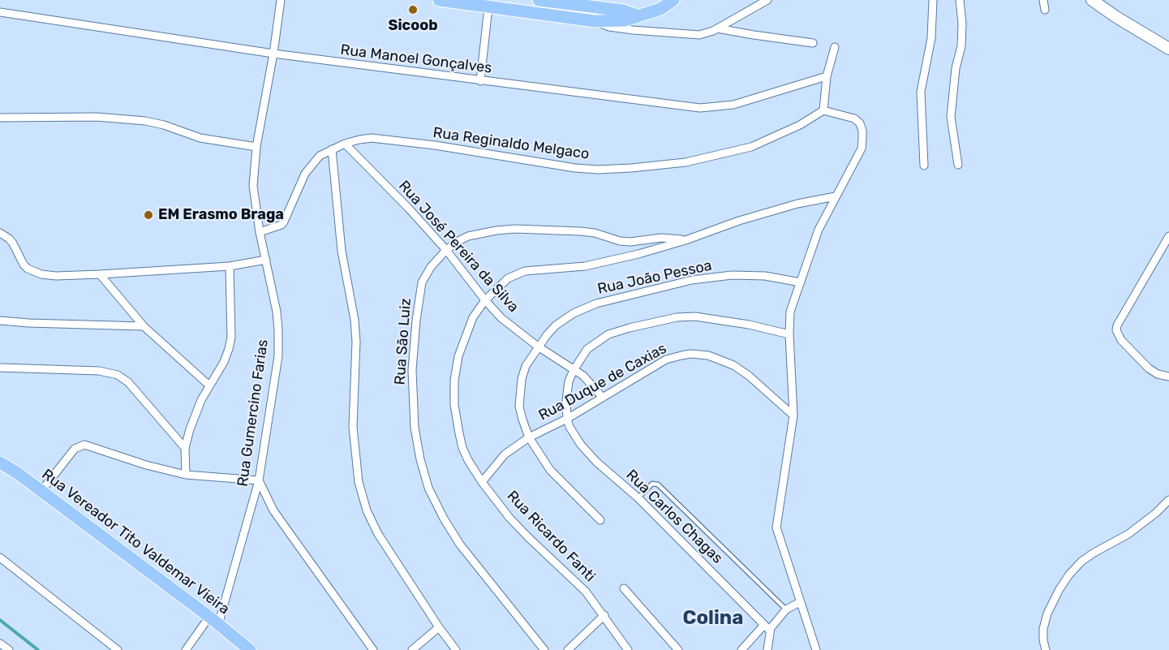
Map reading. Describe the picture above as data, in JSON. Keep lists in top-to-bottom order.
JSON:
{
  "streets": {
    "main road": ["Rua Vereador Tito Valdemar Vieira"],
    "street": [
      "Rua Manoel Gonçalves",
      "Rua Reginaldo Melgaco",
      "Rua José Pereira da Silva",
      "Rua João Pessoa",
      "Rua São Luiz",
      "Rua Duque de Caxias",
      "Rua Gumercino Farias",
      "Rua Carlos Chagas",
      "Rua Ricardo Fanti"
    ]
  },
  "crossings": [
    ["Rua Manoel Gonçalves", "Rua Gumercino Farias"],
    ["Rua Reginaldo Melgaco", "Rua José Pereira da Silva"],
    ["Rua Reginaldo Melgaco", "Rua Gumercino Farias"],
    ["Rua José Pereira da Silva", "Rua João Pessoa"],
    ["Rua José Pereira da Silva", "Rua São Luiz"],
    ["Rua José Pereira da Silva", "Rua Duque de Caxias"],
    ["Rua José Pereira da Silva", "Rua Ricardo Fanti"],
    ["Rua João Pessoa", "Rua Duque de Caxias"],
    ["Rua São Luiz", "Rua Ricardo Fanti"],
    ["Rua Duque de Caxias", "Rua Carlos Chagas"],
    ["Rua Duque de Caxias", "Rua Ricardo Fanti"],
    ["Rua Gumercino Farias", "Rua Vereador Tito Valdemar Vieira"]
  ],
  "districts": ["Colina"],
  "places": ["Sicoob", "EM Erasmo Braga"]
}
